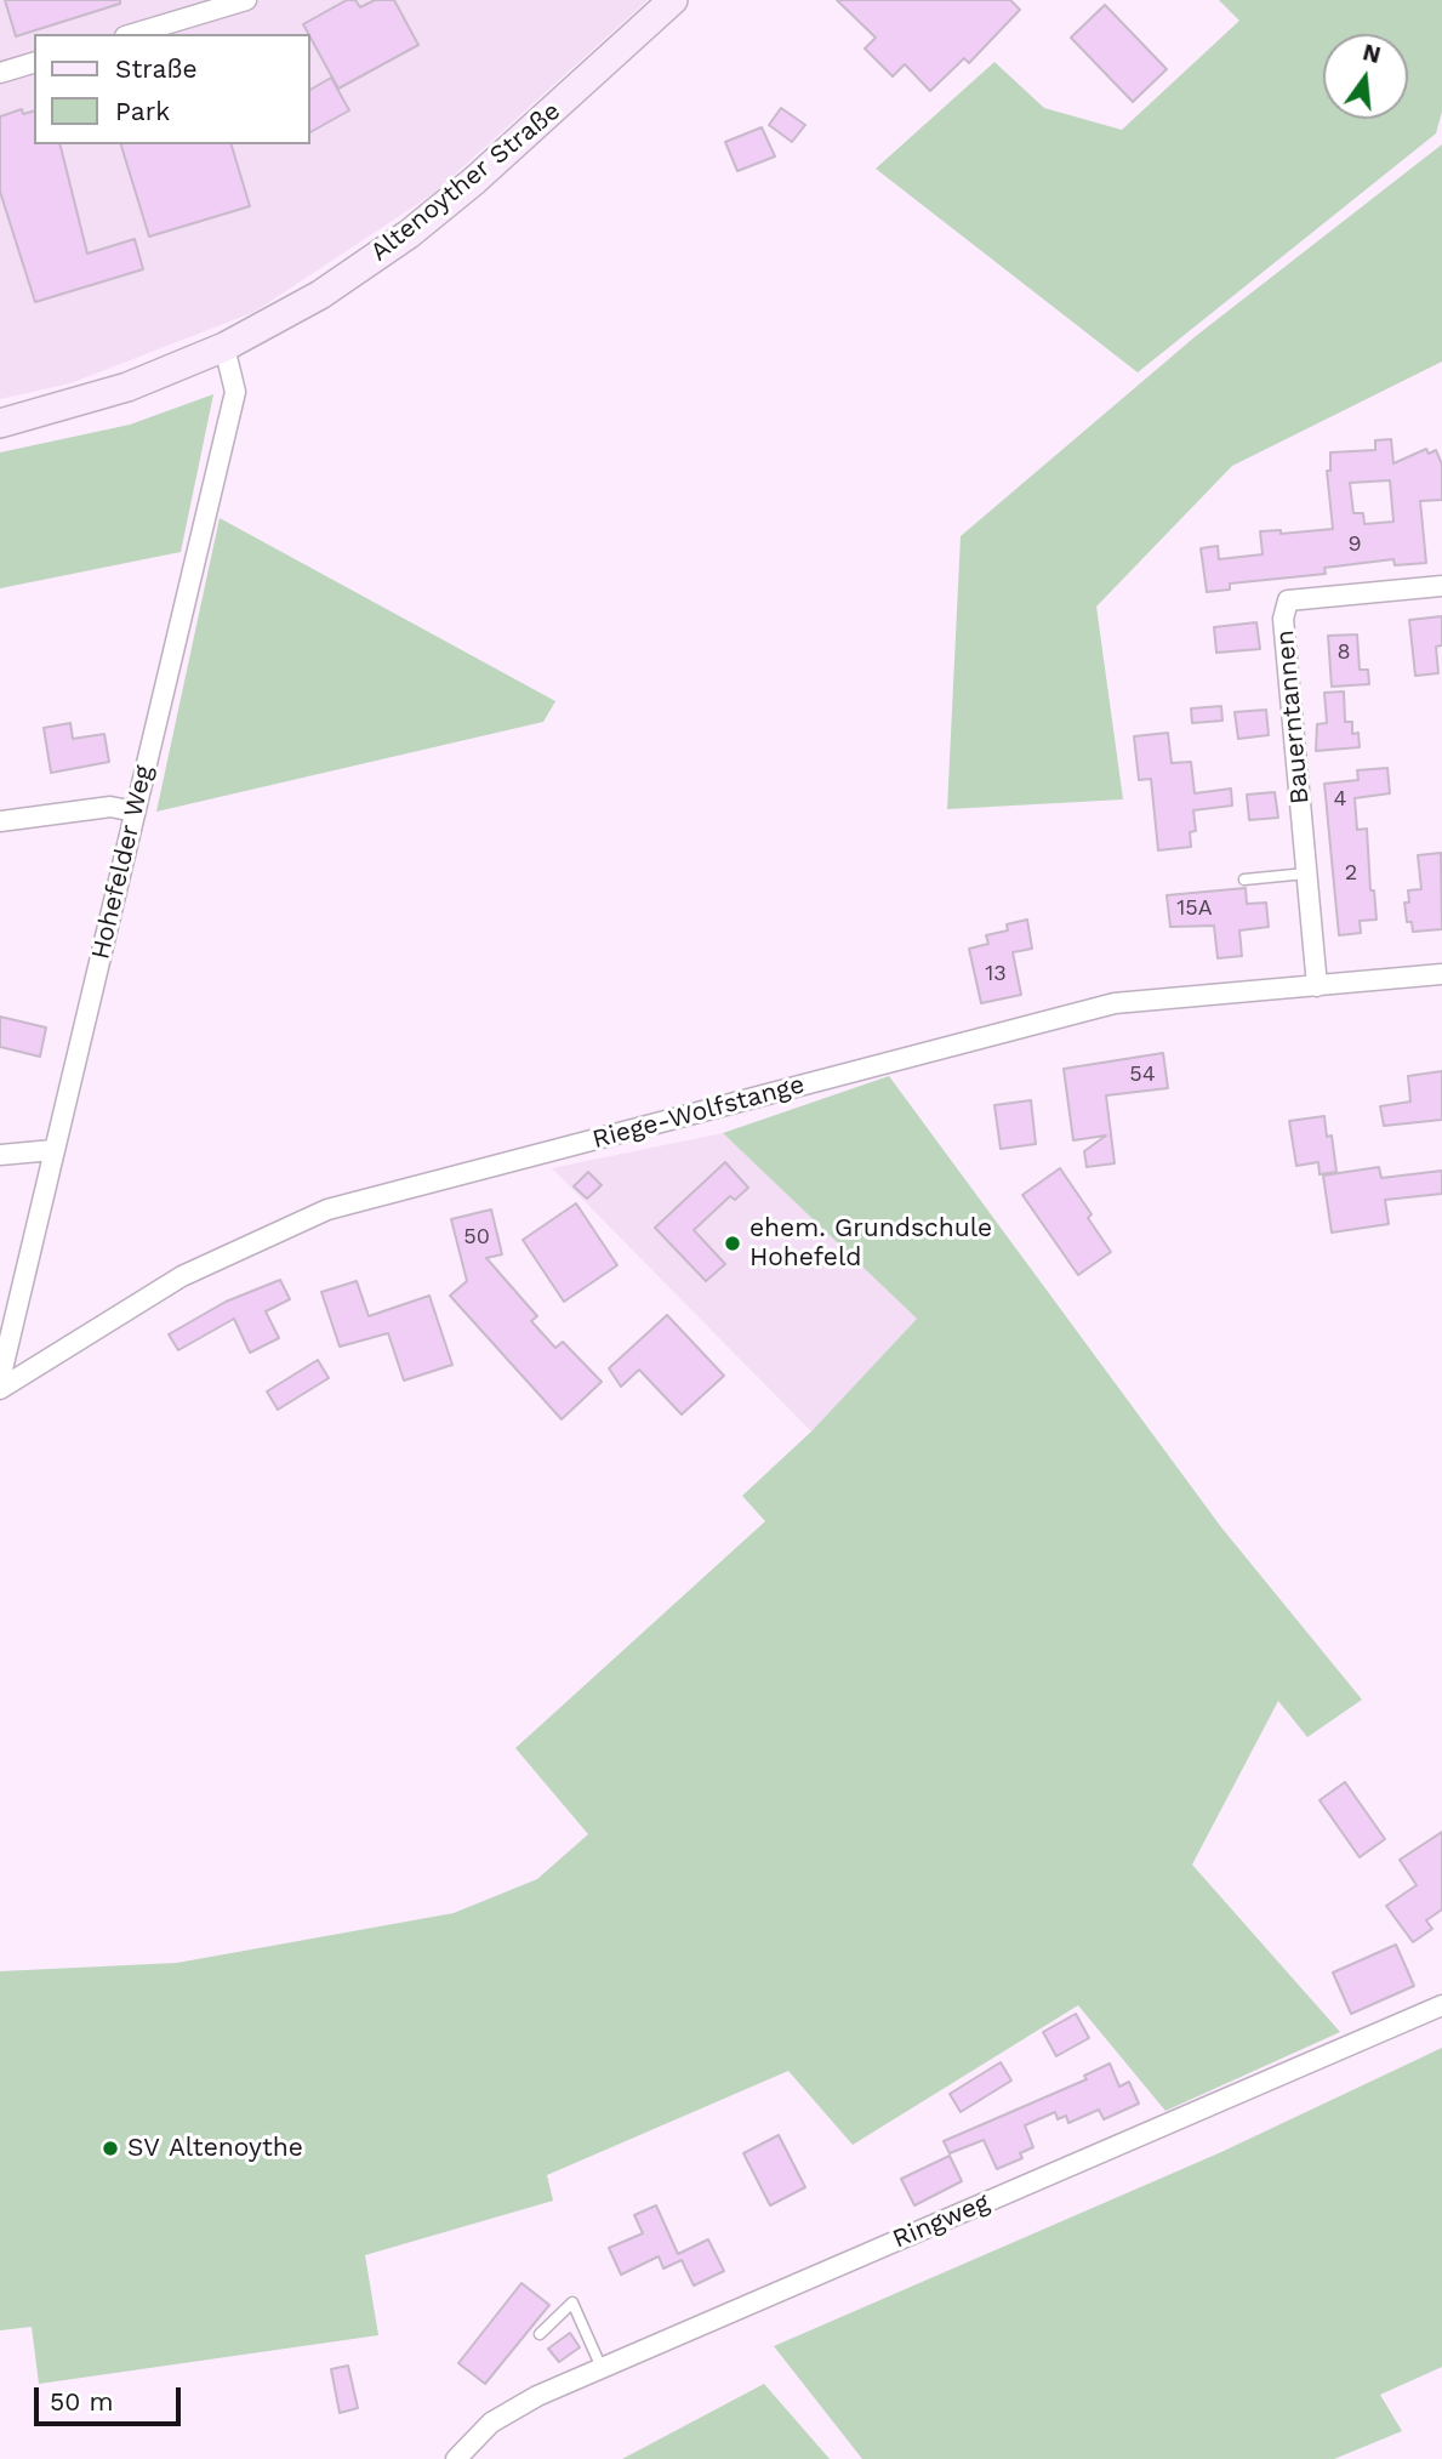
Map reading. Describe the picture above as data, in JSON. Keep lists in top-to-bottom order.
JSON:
{
  "streets": {
    "main road": ["Altenoyther Straße"],
    "street": [
      "Bauerntannen",
      "Hohefelder Weg",
      "Riege-Wolfstange",
      "Ringweg"
    ]
  },
  "crossings": [
    ["Altenoyther Straße", "Hohefelder Weg"],
    ["Bauerntannen", "Riege-Wolfstange"]
  ],
  "places": ["ehem. Grundschule Hohefeld", "SV Altenoythe"],
  "house_numbers": [
    "9",
    "8",
    "4",
    "2",
    "15A",
    "13",
    "54",
    "50"
  ],
  "legend": ["Straße", "Park"],
  "scale_bar": "50 m",
  "north": "top"
}
